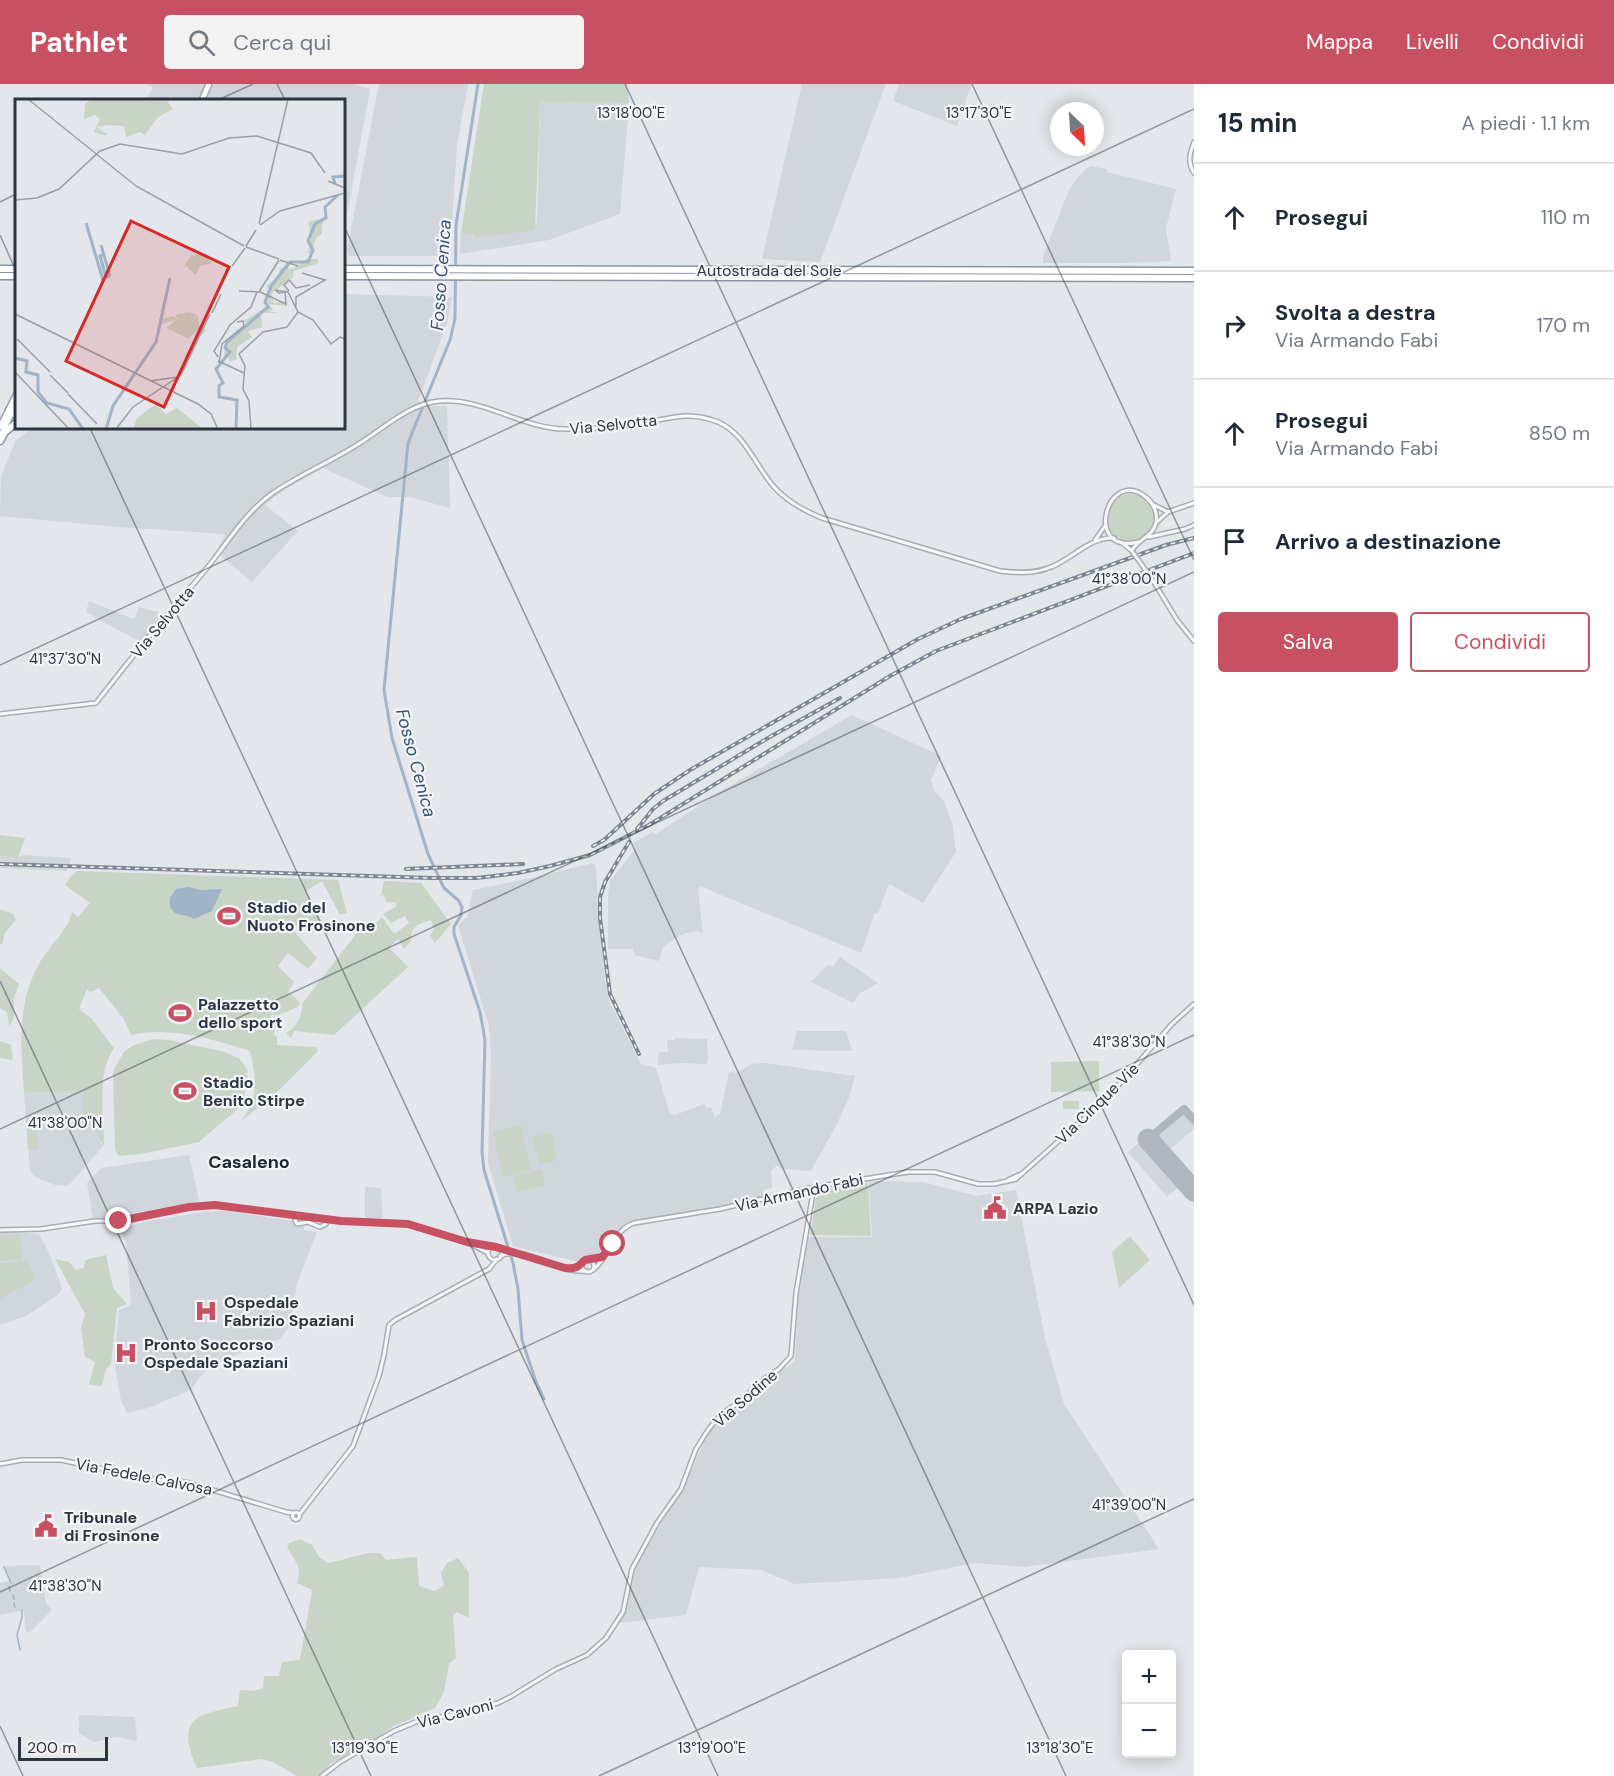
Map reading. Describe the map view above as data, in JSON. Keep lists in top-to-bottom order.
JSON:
{
  "streets": {
    "highway": ["Autostrada del Sole"],
    "street": [
      "Via Selvotta",
      "Via Cinque Vie",
      "Via Armando Fabi",
      "Via Sodine",
      "Via Fedele Calvosa",
      "Via Cavoni"
    ]
  },
  "crossings": [
    ["Via Cinque Vie", "Via Armando Fabi"],
    ["Via Armando Fabi", "Via Sodine"],
    ["Via Sodine", "Via Cavoni"]
  ],
  "districts": ["Casaleno"],
  "water": ["Fosso Cenica"],
  "places": {
    "sports": ["Stadio del Nuoto Frosinone", "Palazzetto dello sport", "Stadio Benito Stirpe"],
    "public building": ["ARPA Lazio", "Tribunale di Frosinone"],
    "hospital": ["Ospedale Fabrizio Spaziani", "Pronto Soccorso Ospedale Spaziani"]
  },
  "scale_bar": "200 m",
  "north": "bottom right",
  "page": {
    "header": "Pathlet",
    "search": "Cerca qui",
    "nav": ["Mappa", "Livelli", "Condividi"],
    "heading": ["15 min", "A piedi · 1.1 km"],
    "list": [
      ["Prosegui", "110 m"],
      ["Svolta a destra", "Via Armando Fabi", "170 m"],
      ["Prosegui", "Via Armando Fabi", "850 m"],
      "Arrivo a destinazione"
    ],
    "buttons": ["Salva", "Condividi"],
    "map_buttons": ["+", "−"],
    "scale": "200 m"
  },
  "coordinates": [
    "13°18'00\"E",
    "13°17'30\"E",
    "41°38'00\"N",
    "41°37'30\"N",
    "41°38'30\"N",
    "41°39'00\"N",
    "13°19'30\"E",
    "13°19'00\"E",
    "13°18'30\"E"
  ]
}
